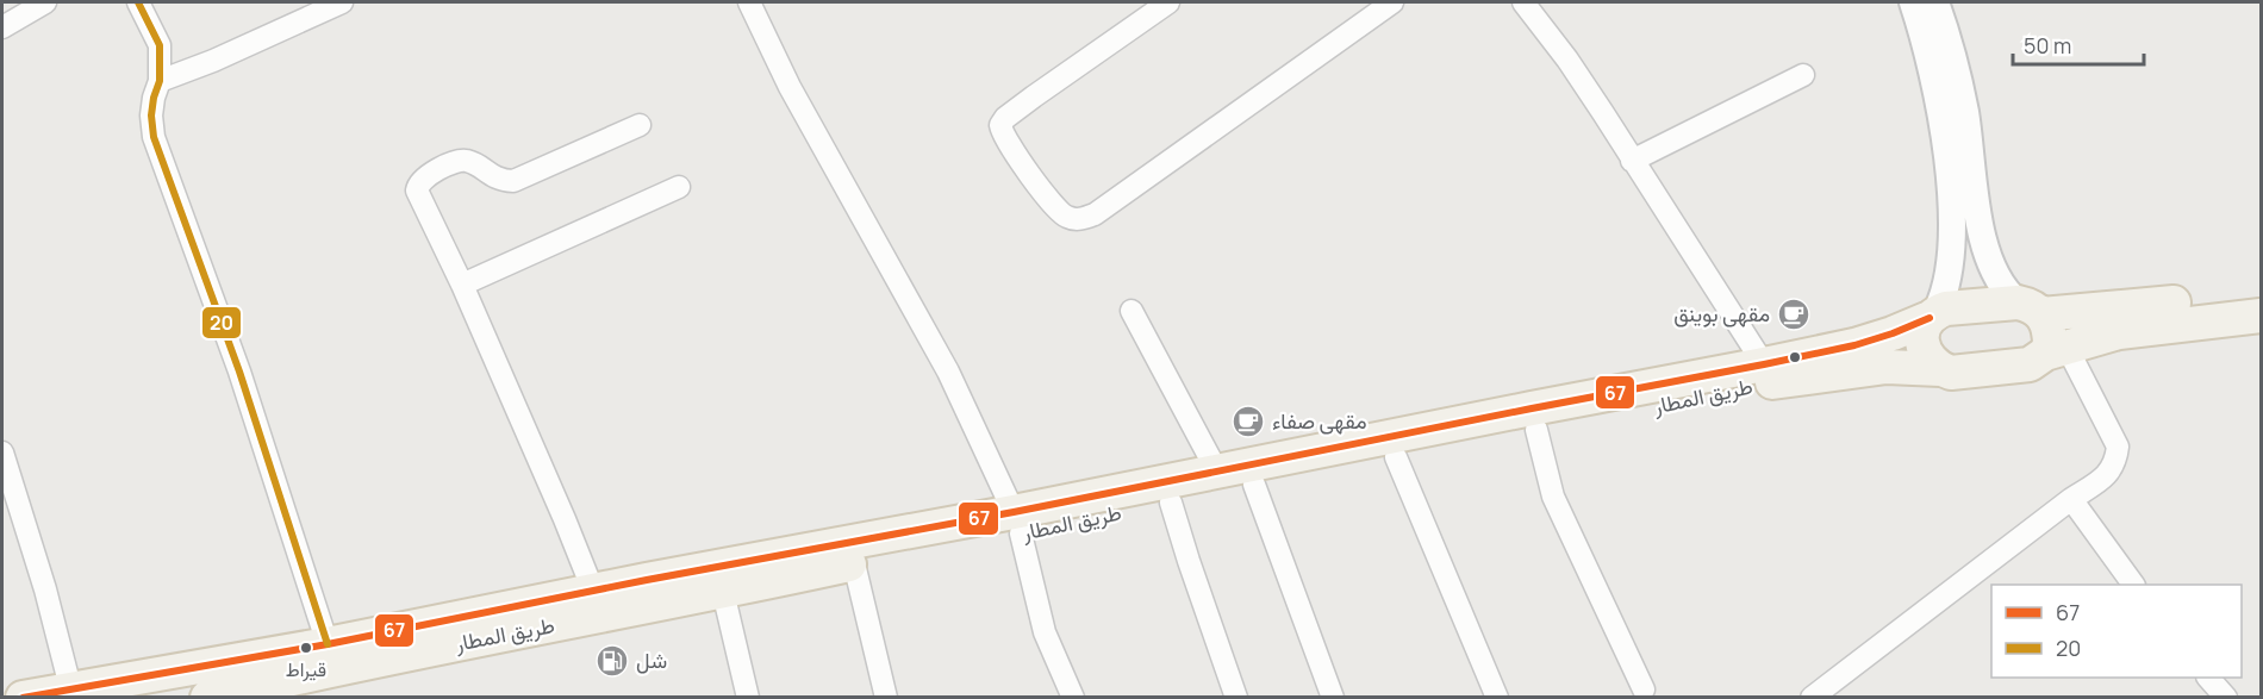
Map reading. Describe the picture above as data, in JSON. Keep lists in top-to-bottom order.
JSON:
{
  "streets": {
    "main road": ["طريق المطار"]
  },
  "places": {
    "cafe": ["مقهى بوينق", "مقهى صفاء"],
    "other": ["قيراط"],
    "fuel station": ["شل"]
  },
  "lines": ["transit line 20", "transit line 67"],
  "legend": ["67", "20"],
  "scale_bar": "50 m"
}
